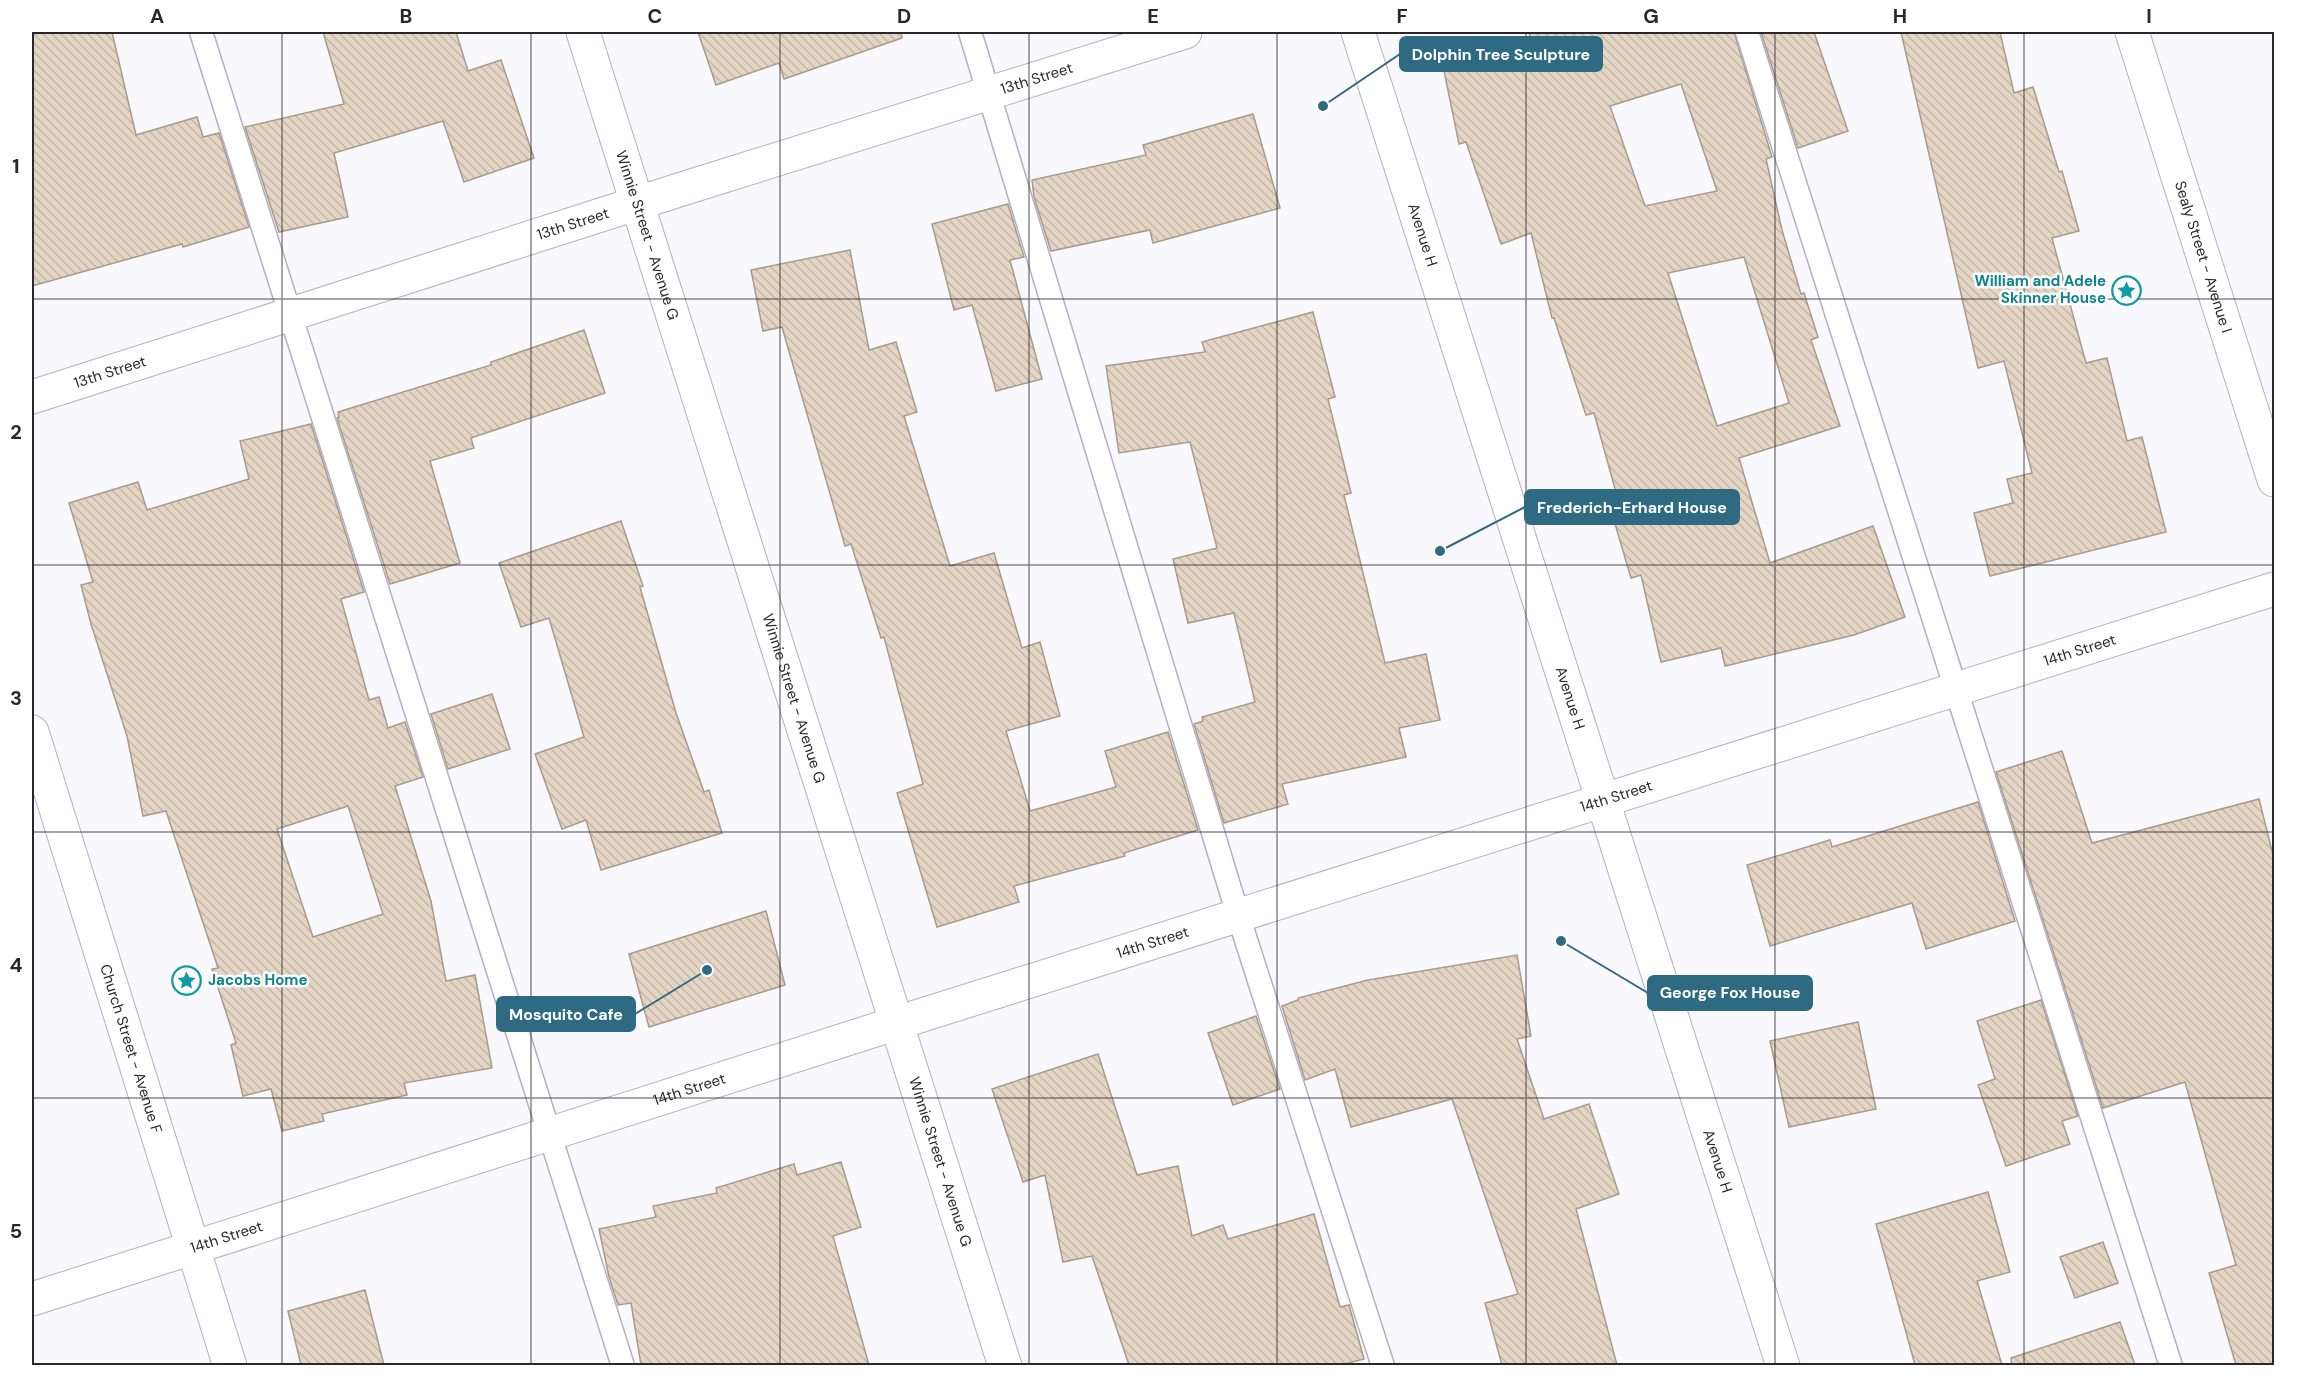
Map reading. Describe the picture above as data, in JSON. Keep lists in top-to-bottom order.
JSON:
{
  "streets": {
    "street": [
      "13th Street",
      "Winnie Street - Avenue G",
      "Avenue H",
      "Sealy Street - Avenue I",
      "14th Street",
      "Church Street - Avenue F"
    ]
  },
  "crossings": [
    ["13th Street", "Winnie Street - Avenue G"],
    ["Winnie Street - Avenue G", "14th Street"],
    ["Avenue H", "14th Street"],
    ["14th Street", "Church Street - Avenue F"]
  ],
  "places": {
    "other": [
      "Dolphin Tree Sculpture",
      "Frederich-Erhard House",
      "George Fox House",
      "Mosquito Cafe"
    ],
    "place": ["William and Adele Skinner House", "Jacobs Home"]
  },
  "grid": {
    "columns": [
      "A",
      "B",
      "C",
      "D",
      "E",
      "F",
      "G",
      "H",
      "I"
    ],
    "rows": [
      "1",
      "2",
      "3",
      "4",
      "5"
    ]
  }
}
